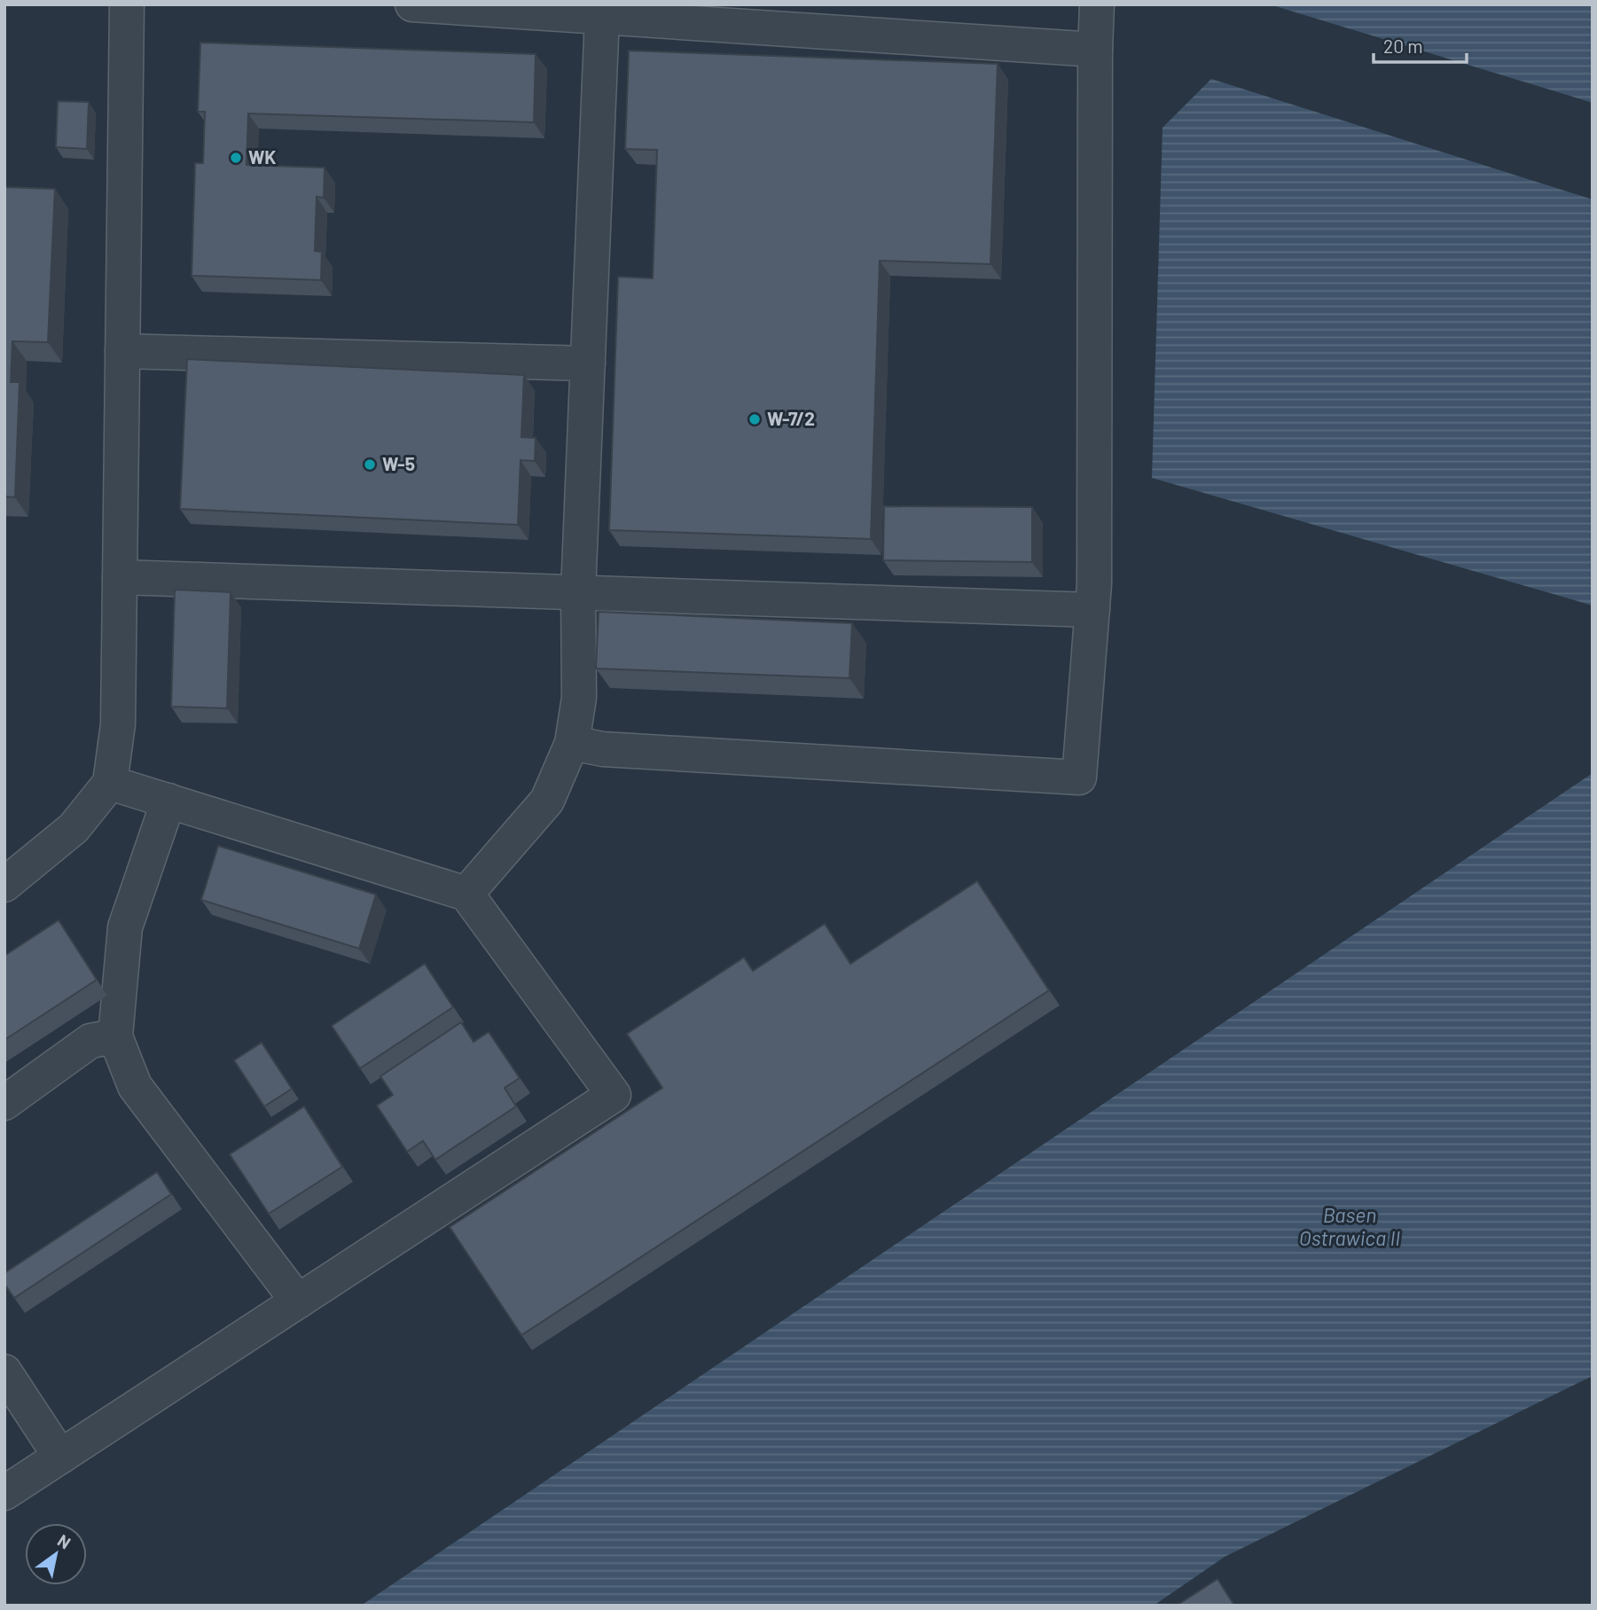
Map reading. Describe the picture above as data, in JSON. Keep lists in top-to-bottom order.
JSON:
{
  "water": ["Basen Ostrawica II"],
  "places": ["WK", "W-7/2", "W-5"],
  "scale_bar": "20 m",
  "north": "top right"
}
